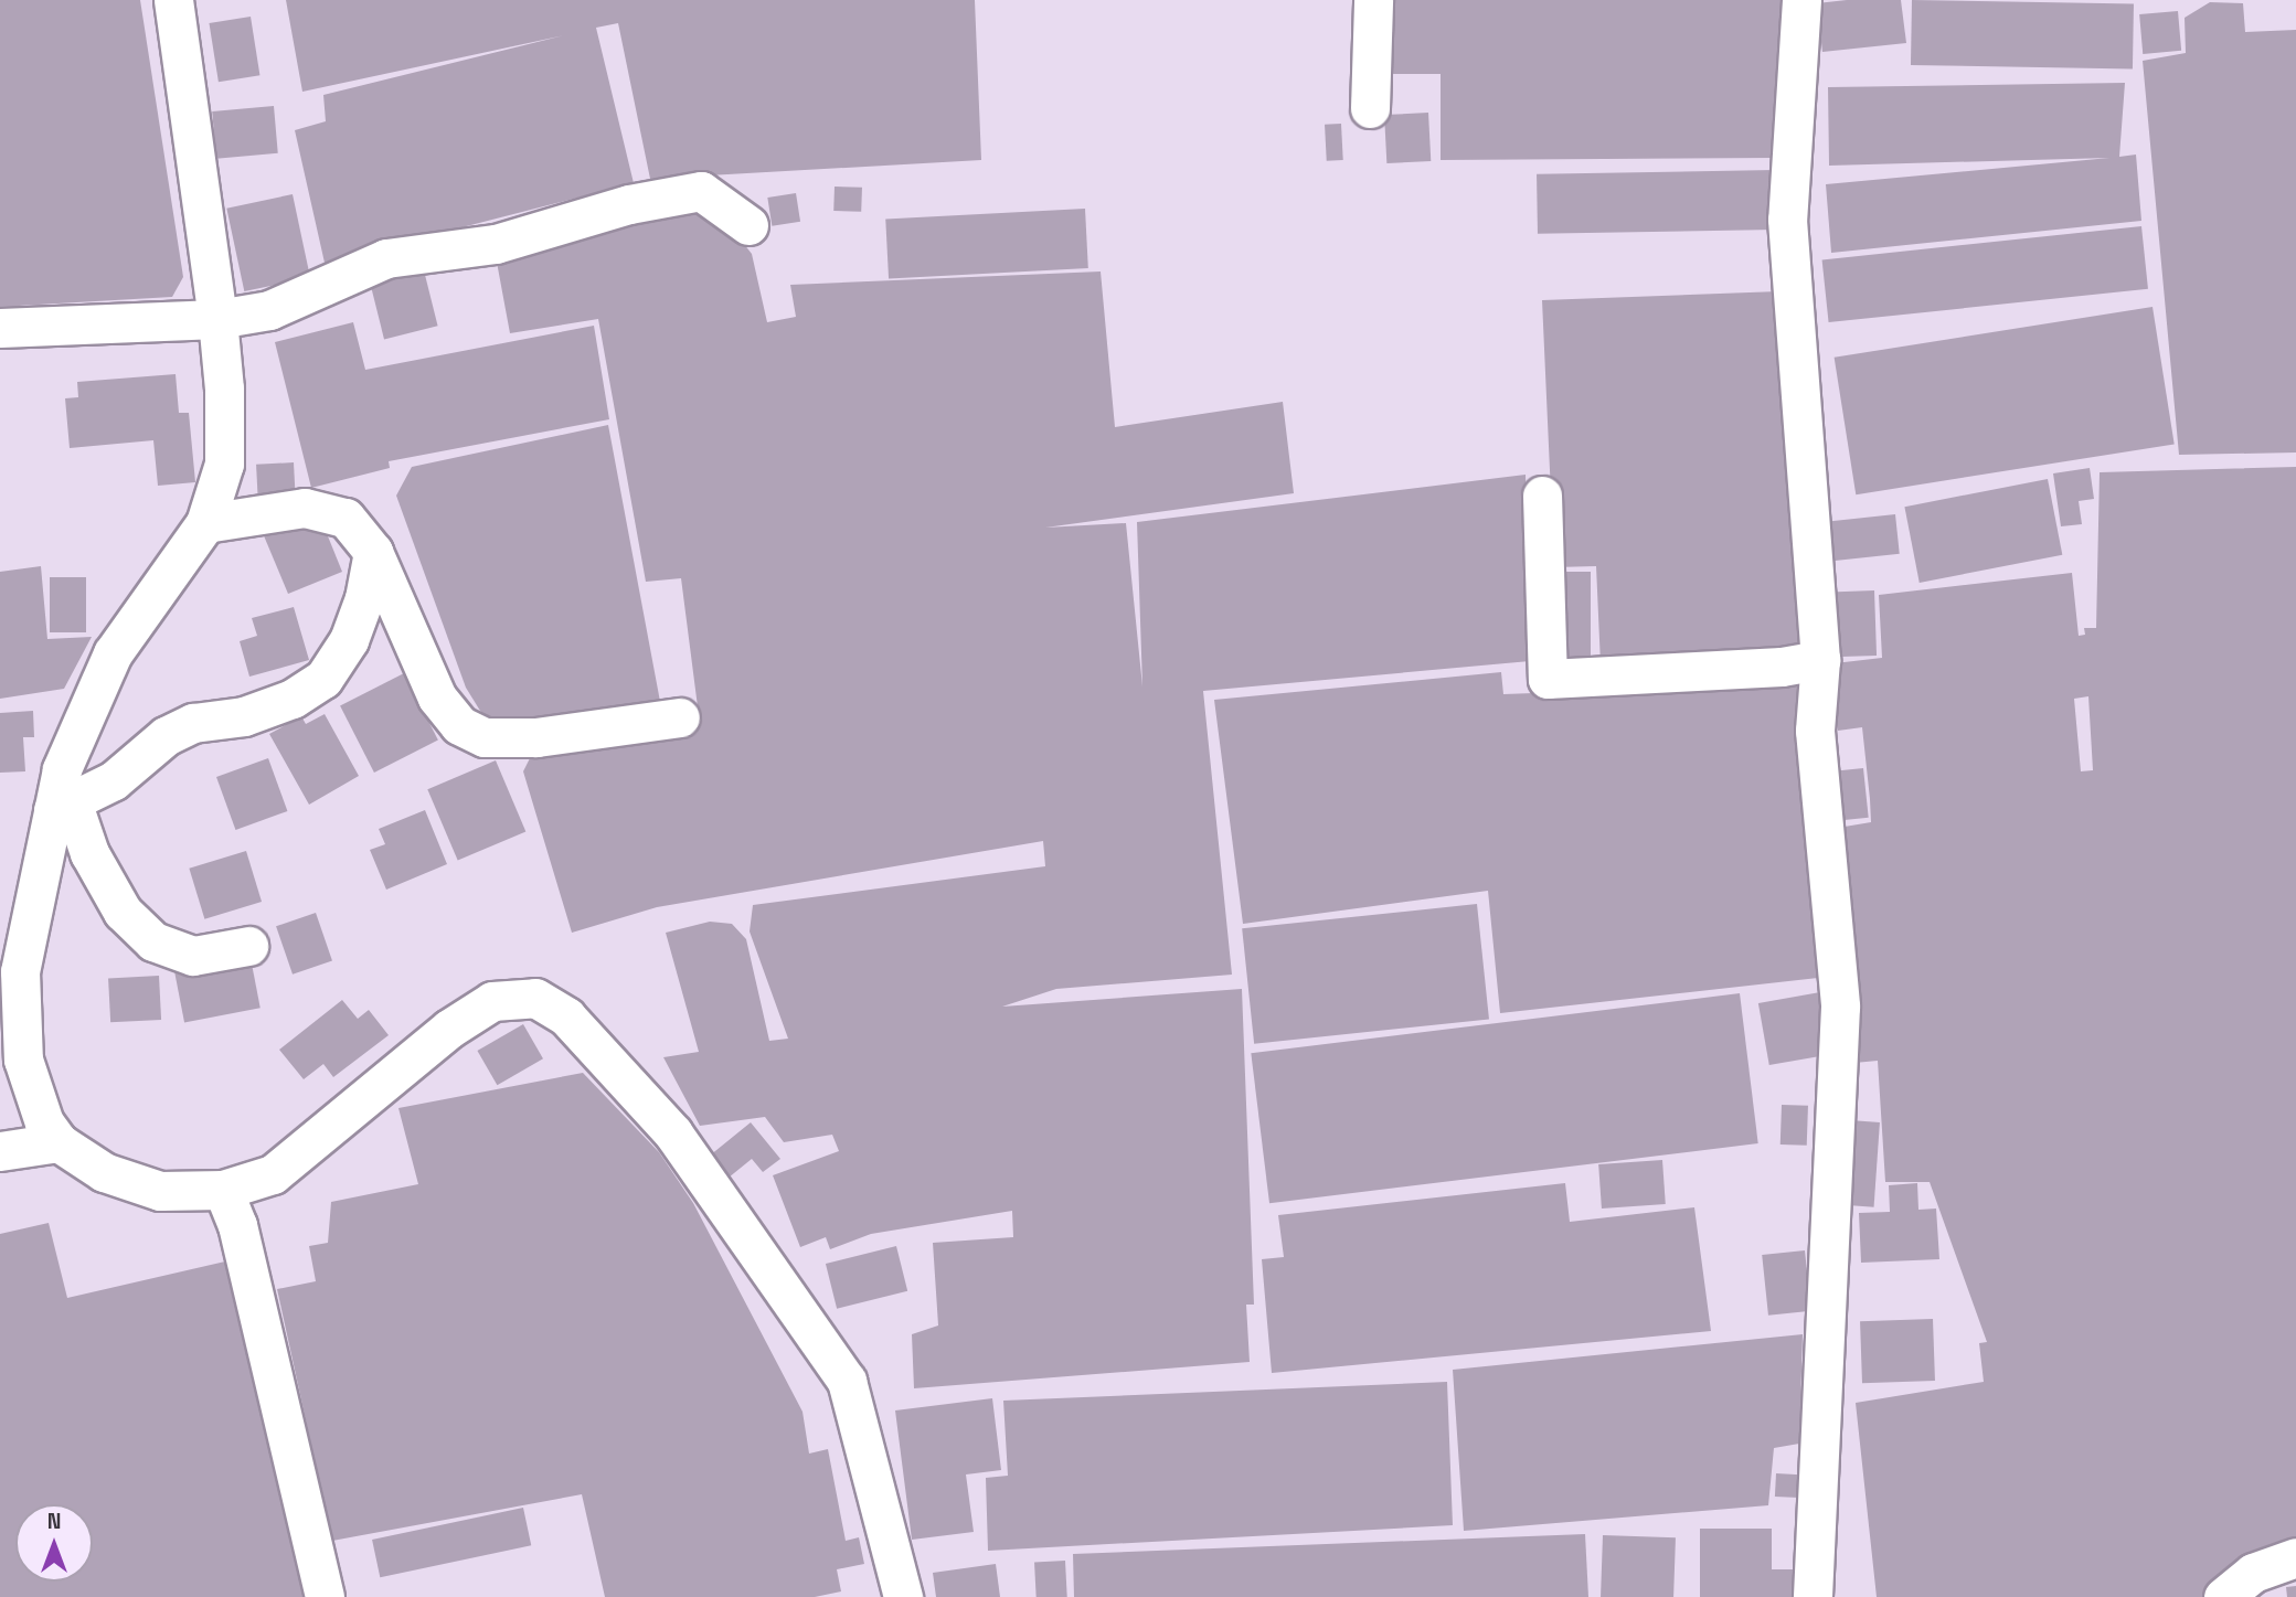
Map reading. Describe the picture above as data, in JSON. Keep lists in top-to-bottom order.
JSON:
{
  "north": "top"
}
